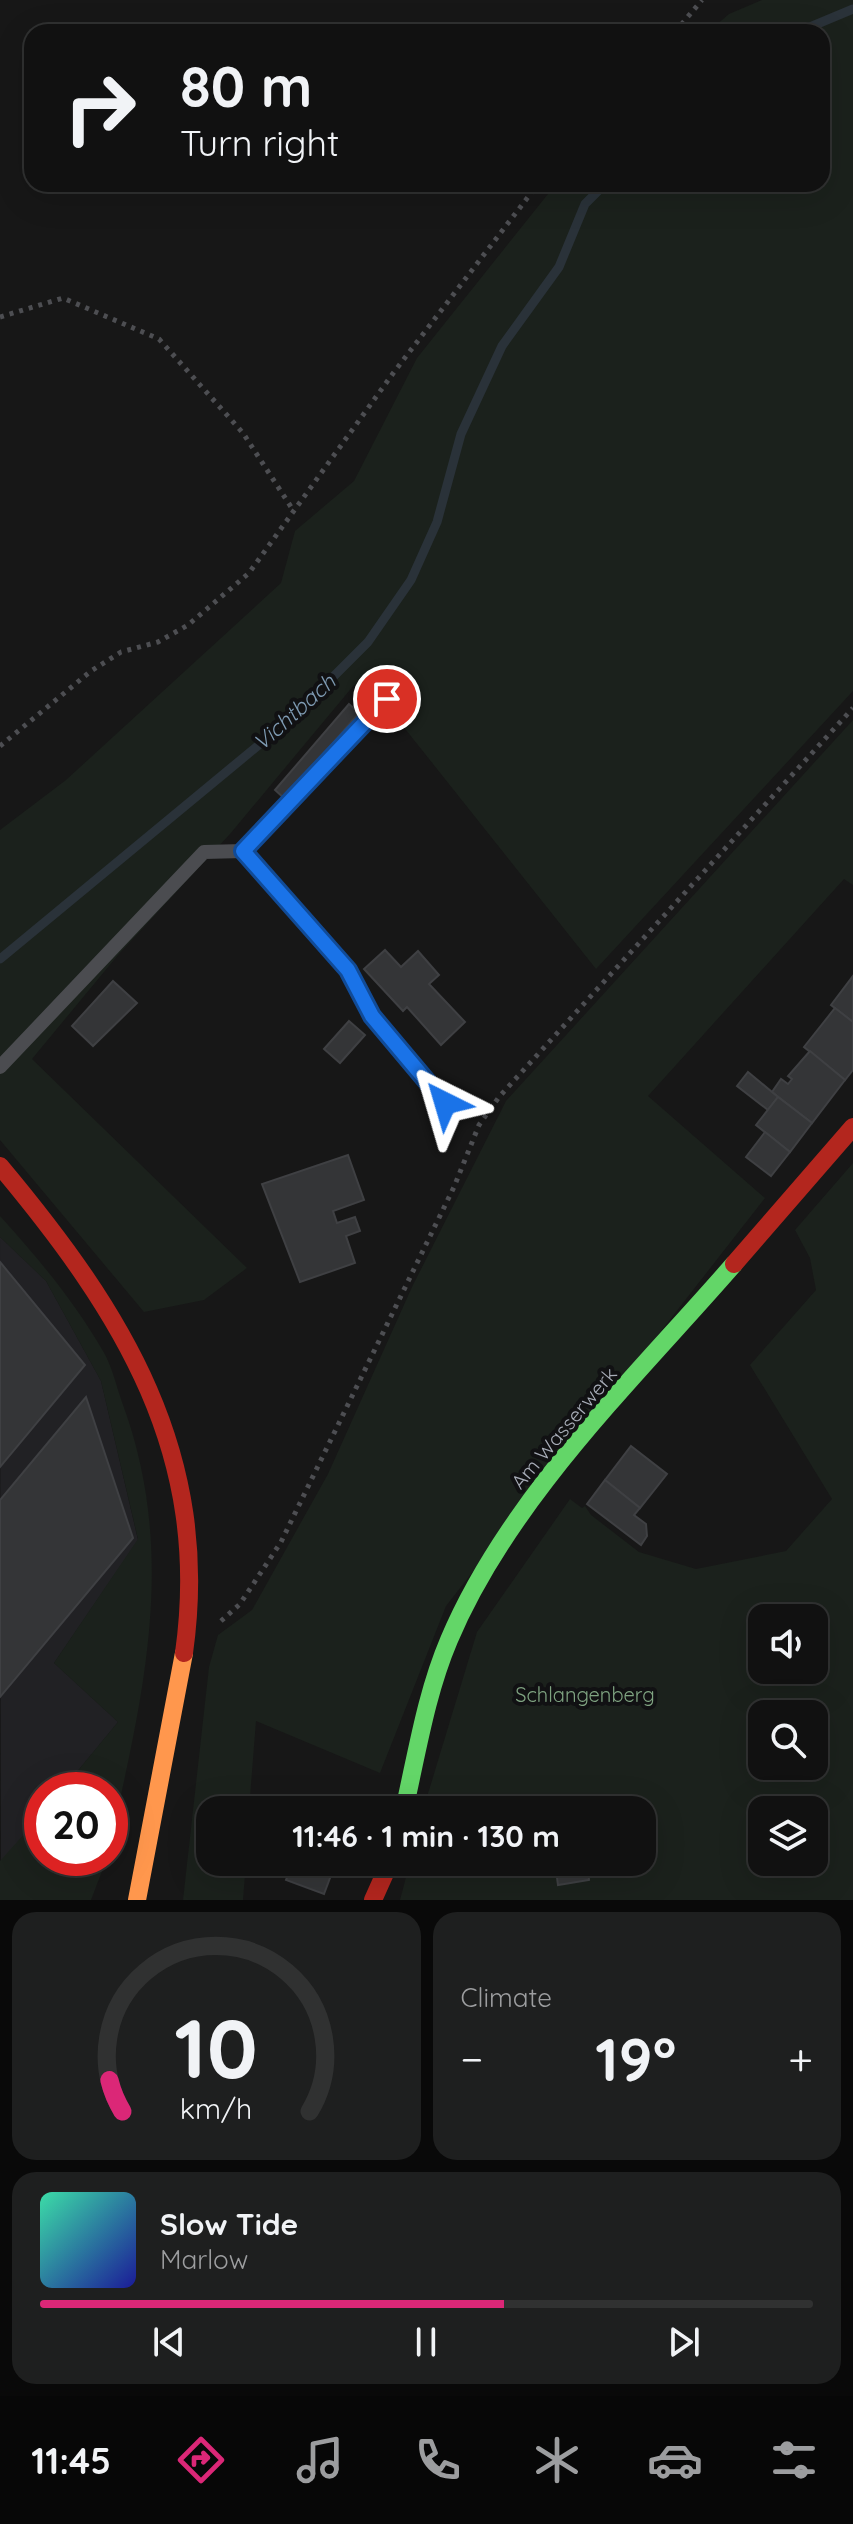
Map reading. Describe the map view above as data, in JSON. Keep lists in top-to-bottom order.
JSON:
{
  "streets": {
    "main road": ["Am Wasserwerk"]
  },
  "water": ["Vichtbach"],
  "parks": ["Schlangenberg"],
  "page": {
    "turn": ["80 m", "Turn right"],
    "limit": "20",
    "trip": "11:46 · 1 min · 130 m",
    "tile": "Climate",
    "heat": ["−", "19°", "+"],
    "song": ["Slow Tide", "Marlow"],
    "tabs": "11:45",
    "gauge": ["10", "km/h"]
  }
}
